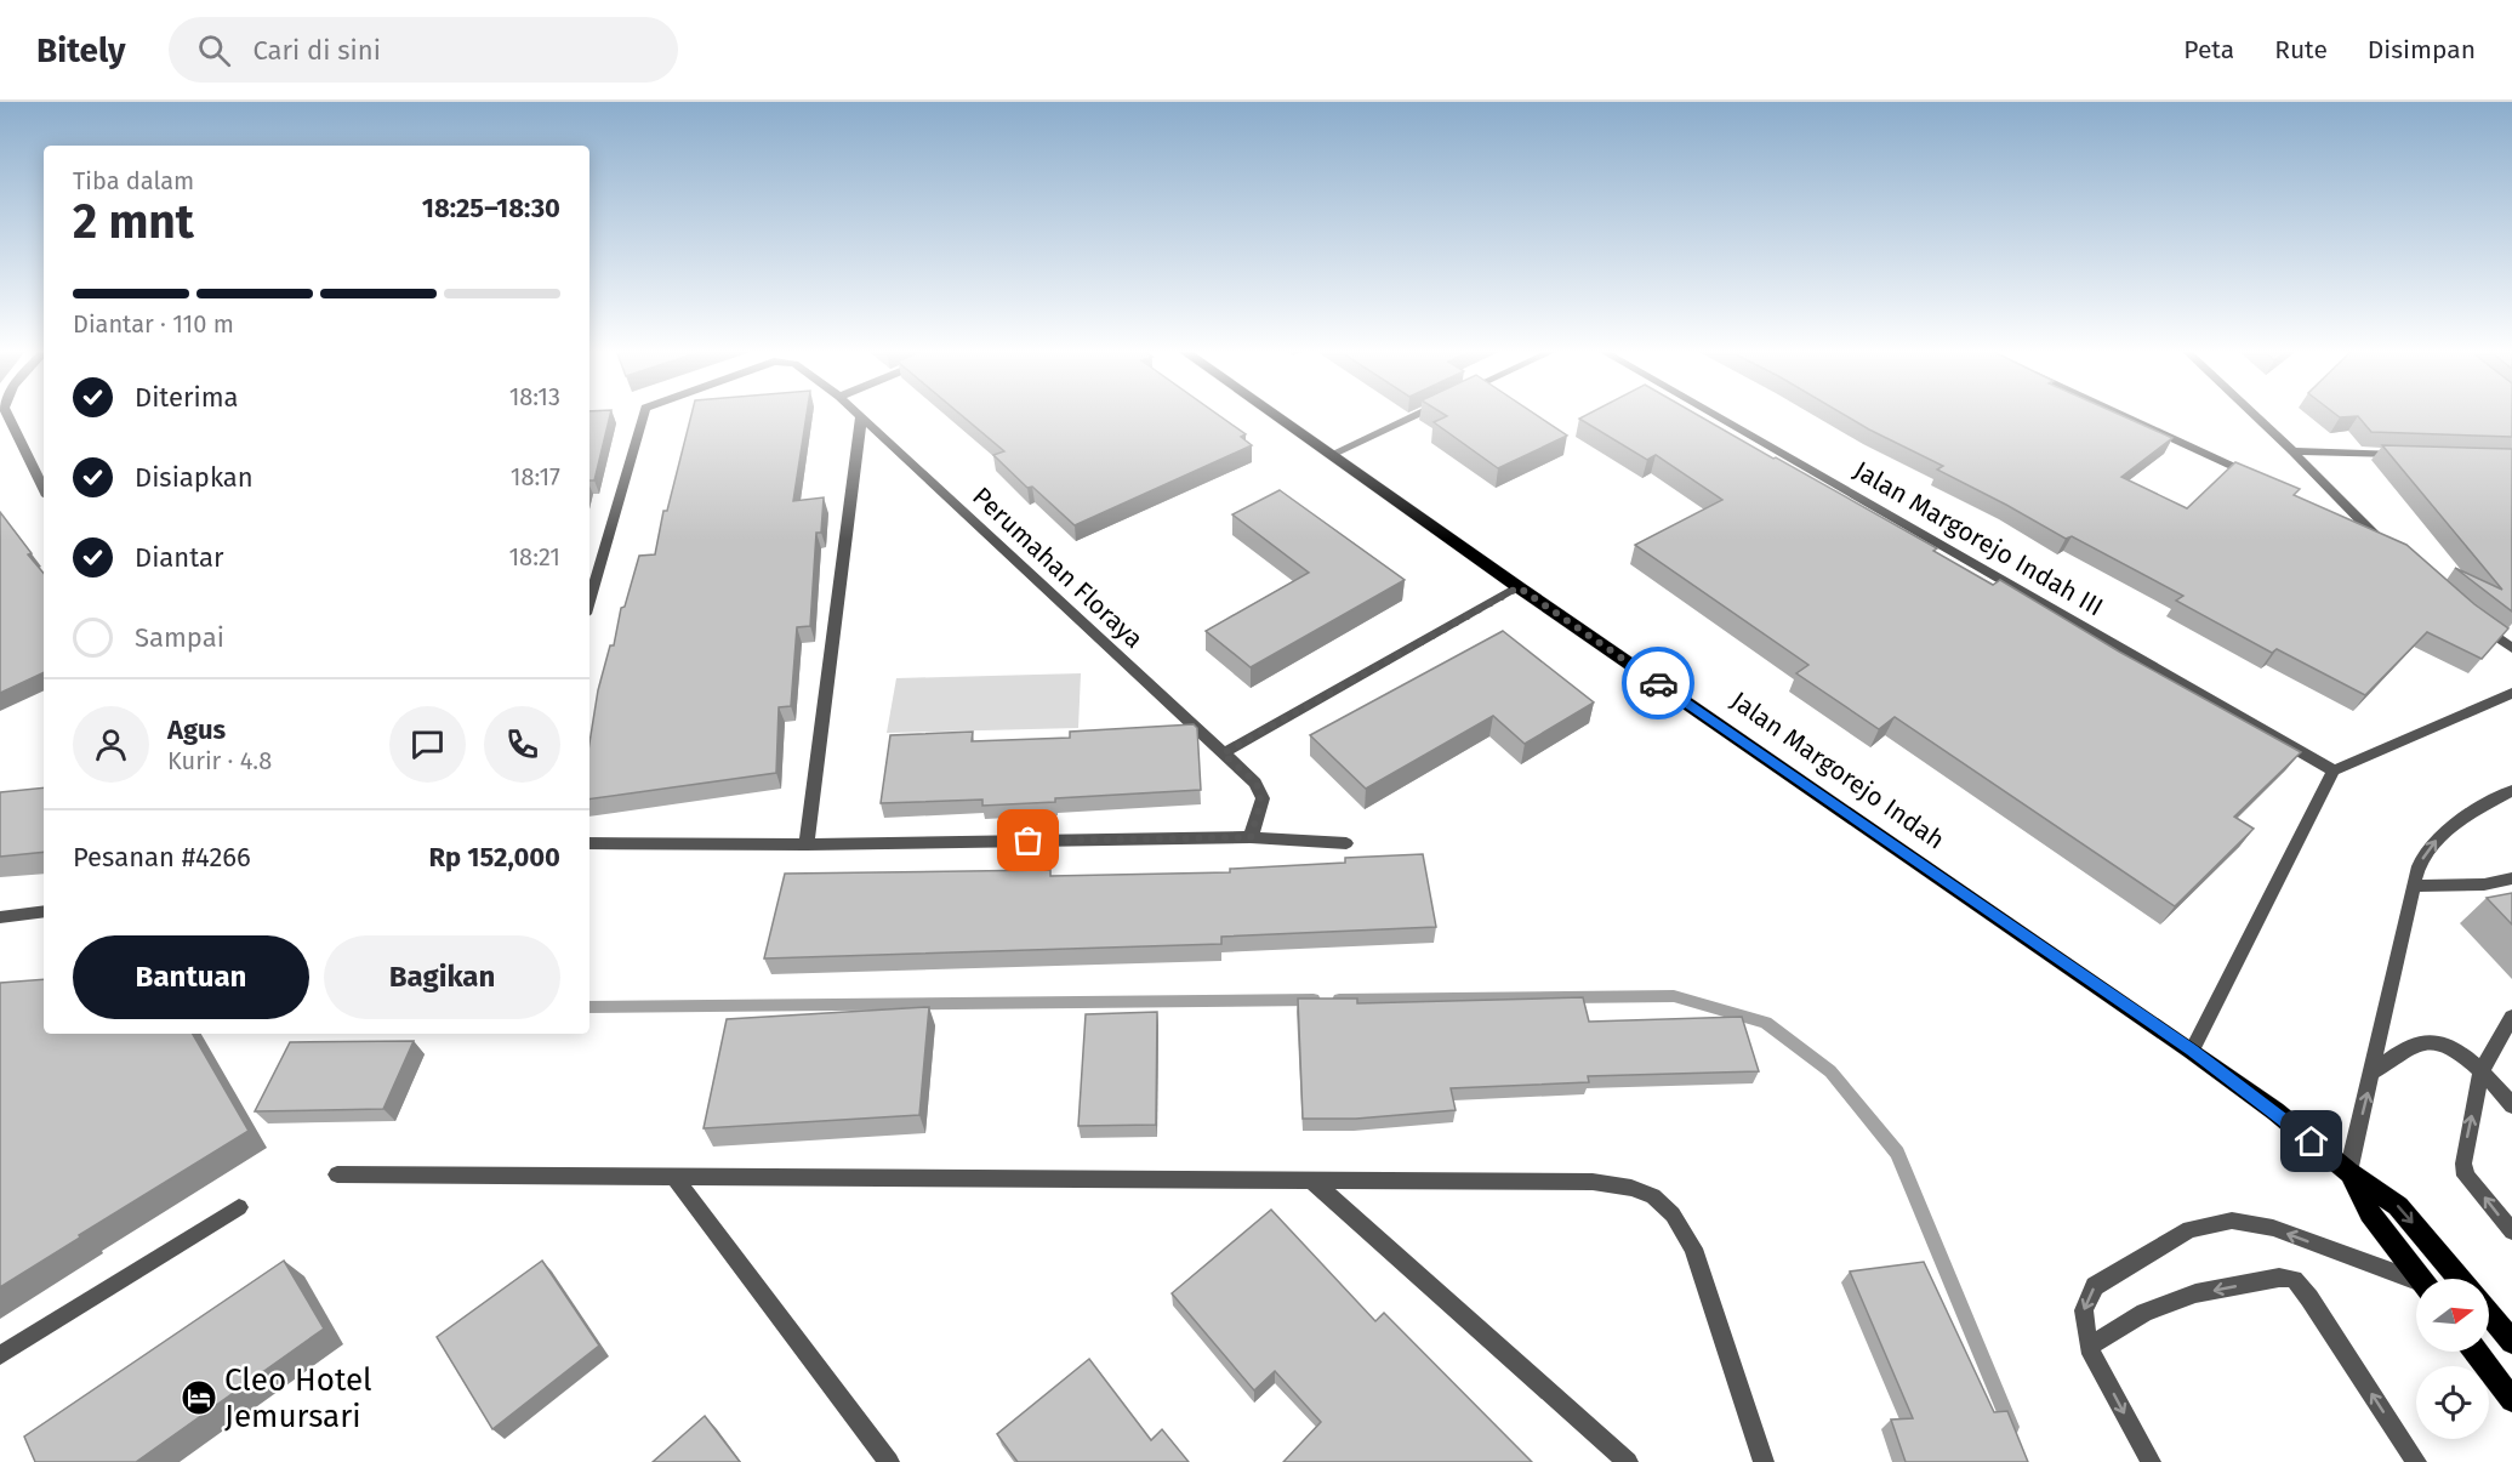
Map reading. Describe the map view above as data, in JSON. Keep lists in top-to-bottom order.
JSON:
{
  "streets": {
    "main road": ["Jalan Margorejo Indah"],
    "street": ["Jalan Margorejo Indah III", "Perumahan Floraya"]
  },
  "places": {
    "hotel": ["Cleo Hotel Jemursari"]
  },
  "north": "right",
  "page": {
    "header": "Bitely",
    "search": "Cari di sini",
    "nav": ["Peta", "Rute", "Disimpan"],
    "heading": ["2 mnt", "Tiba dalam", "18:25–18:30"],
    "panel": [
      "Agus",
      "Kurir · 4.8",
      "Pesanan #4266",
      "Rp 152,000"
    ],
    "bar": "Diantar · 110 m",
    "list": [
      ["Diterima", "18:13"],
      ["Disiapkan", "18:17"],
      ["Diantar", "18:21"],
      "Sampai"
    ],
    "buttons": ["Bantuan", "Bagikan"]
  }
}
